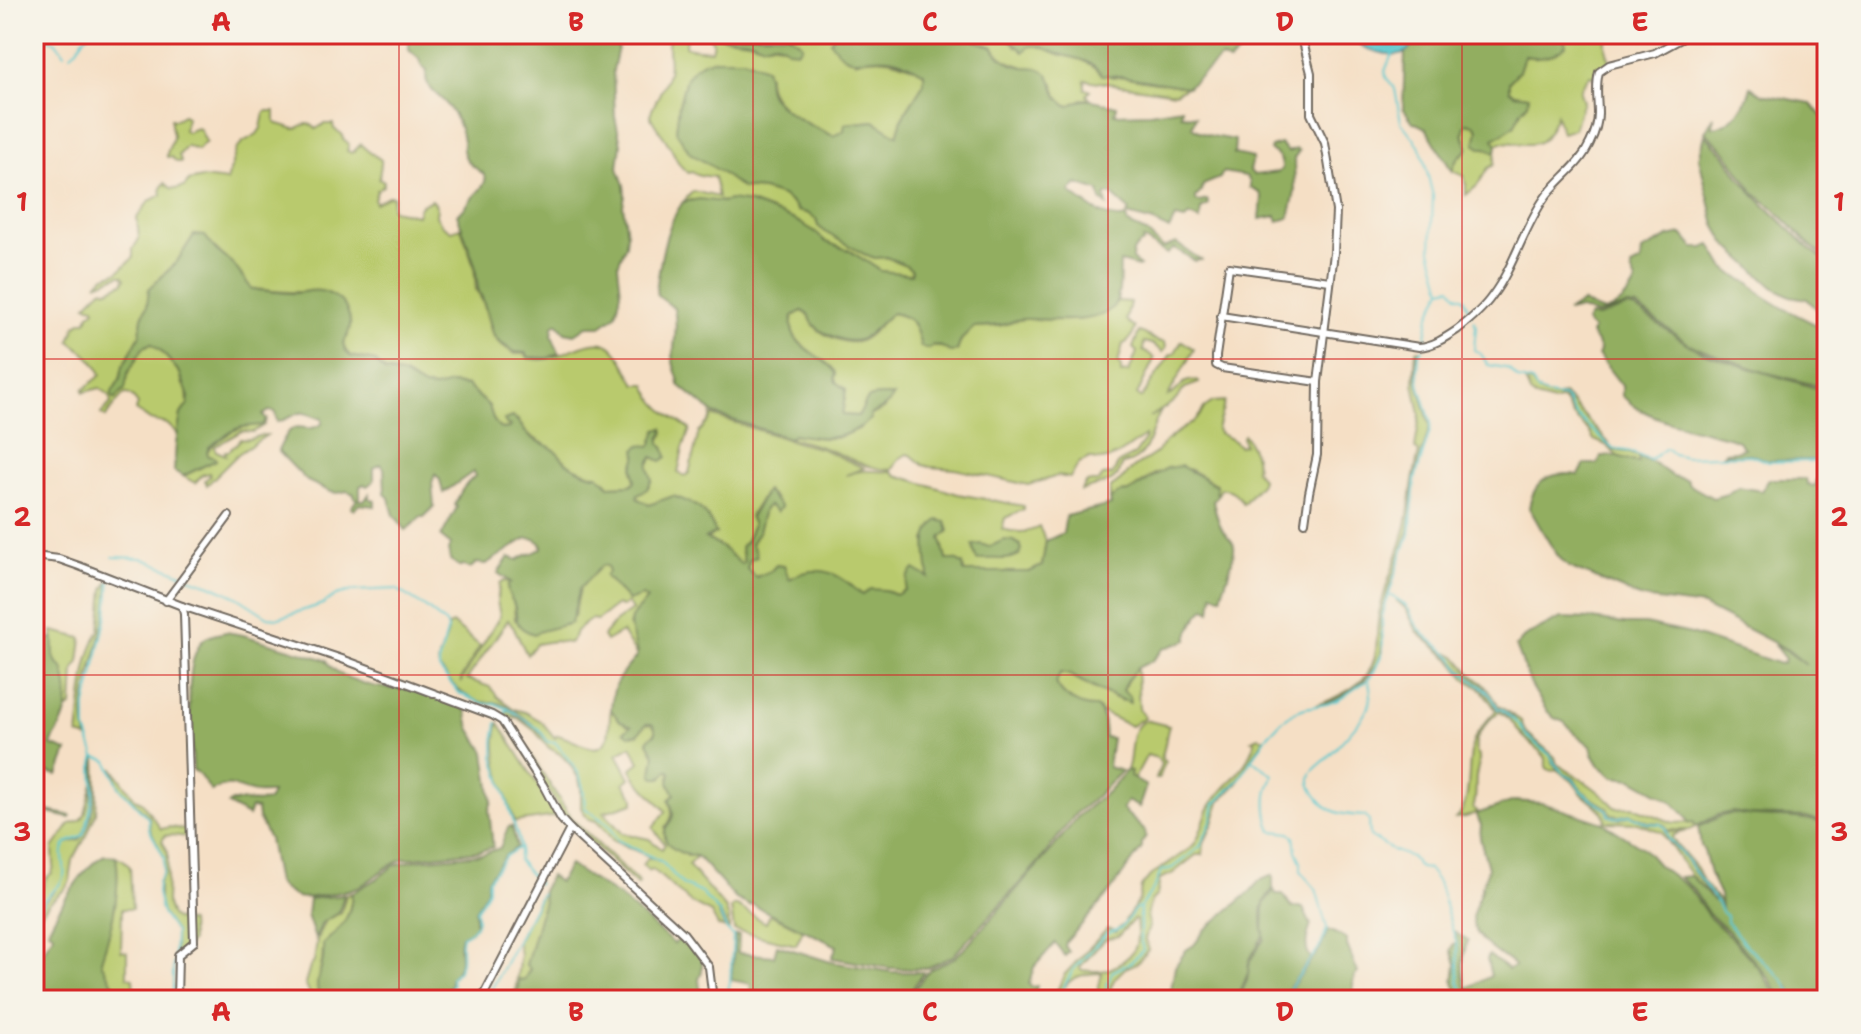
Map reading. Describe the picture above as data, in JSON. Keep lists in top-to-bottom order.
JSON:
{
  "grid": {
    "columns": [
      "A",
      "B",
      "C",
      "D",
      "E"
    ],
    "rows": ["1", "2", "3"]
  }
}
